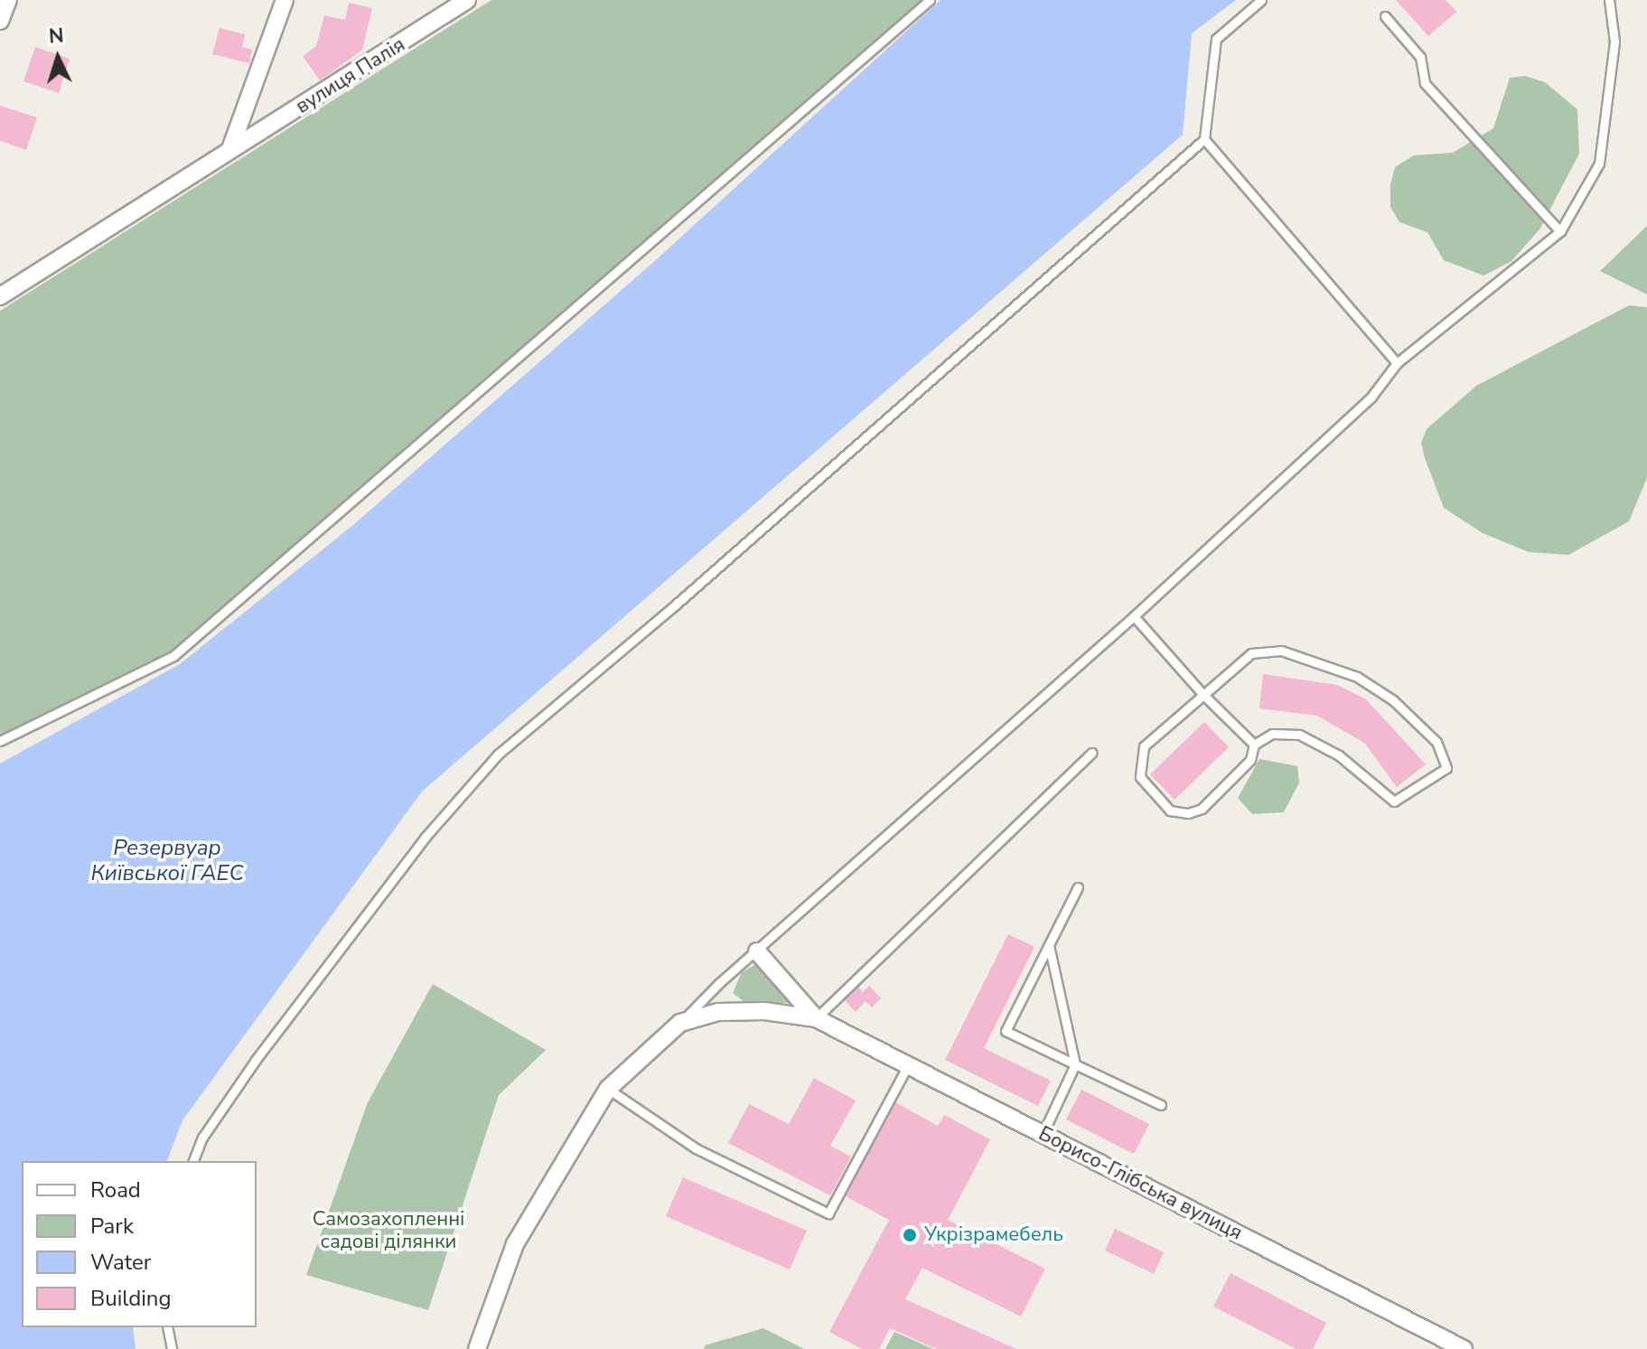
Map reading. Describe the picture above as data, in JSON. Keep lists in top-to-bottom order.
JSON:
{
  "streets": {
    "street": ["вулиця Палія", "Борисо-Глібська вулиця"]
  },
  "water": ["Резервуар Київської ГАЕС"],
  "parks": ["Самозахопленні садові ділянки"],
  "places": ["Укрізрамебель"],
  "legend": [
    "Road",
    "Park",
    "Water",
    "Building"
  ],
  "north": "top"
}
